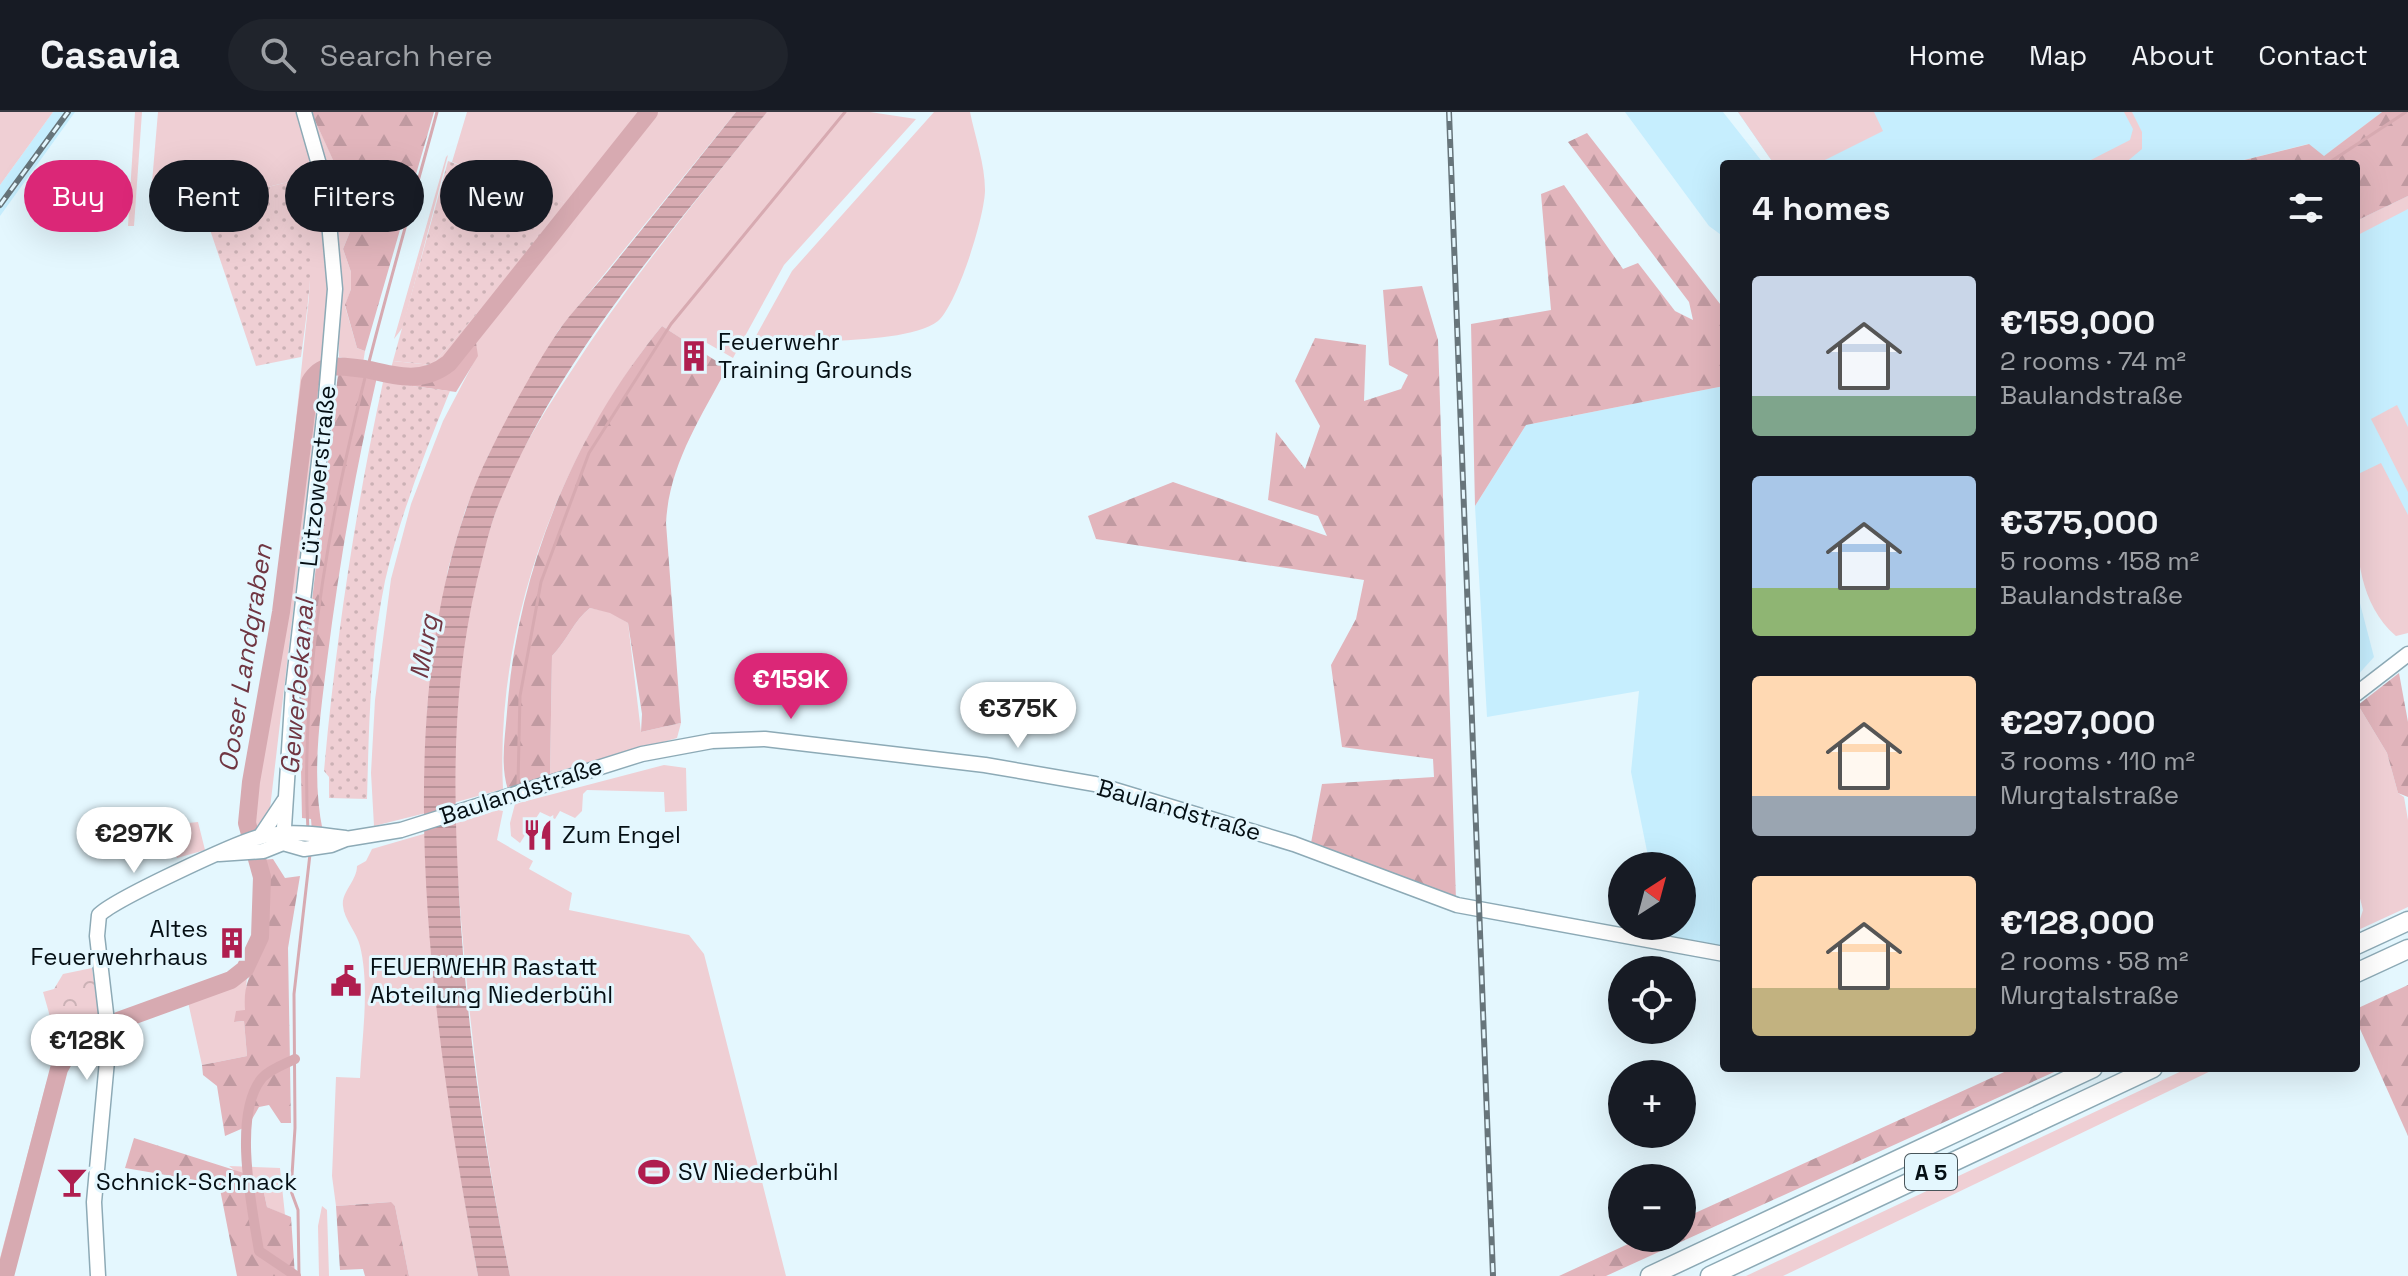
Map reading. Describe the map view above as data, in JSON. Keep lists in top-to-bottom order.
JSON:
{
  "streets": {
    "highway": ["A 5"],
    "street": ["Lützowerstraße", "Baulandstraße"]
  },
  "crossings": [
    ["Lützowerstraße", "Baulandstraße"]
  ],
  "water": ["Murg", "Ooser Landgraben", "Gewerbekanal"],
  "places": {
    "building": ["Feuerwehr Training Grounds", "Altes Feuerwehrhaus"],
    "restaurant": ["Zum Engel"],
    "public building": ["FEUERWEHR Rastatt Abteilung Niederbühl"],
    "sports": ["SV Niederbühl"],
    "bar": ["Schnick-Schnack"]
  },
  "north": "top right",
  "page": {
    "header": "Casavia",
    "search": "Search here",
    "nav": [
      "Home",
      "Map",
      "About",
      "Contact"
    ],
    "chip": [
      "Buy",
      "Rent",
      "Filters",
      "New"
    ],
    "heading": "4 homes",
    "list": [
      {
        "name": "€159,000",
        "note": "2 rooms · 74 m² · Baulandstraße"
      },
      {
        "name": "€375,000",
        "note": "5 rooms · 158 m² · Baulandstraße"
      },
      {
        "name": "€297,000",
        "note": "3 rooms · 110 m² · Murgtalstraße"
      },
      {
        "name": "€128,000",
        "note": "2 rooms · 58 m² · Murgtalstraße"
      }
    ],
    "price": [
      "€159K",
      "€375K",
      "€297K",
      "€128K"
    ],
    "map_buttons": ["+", "−"]
  }
}
